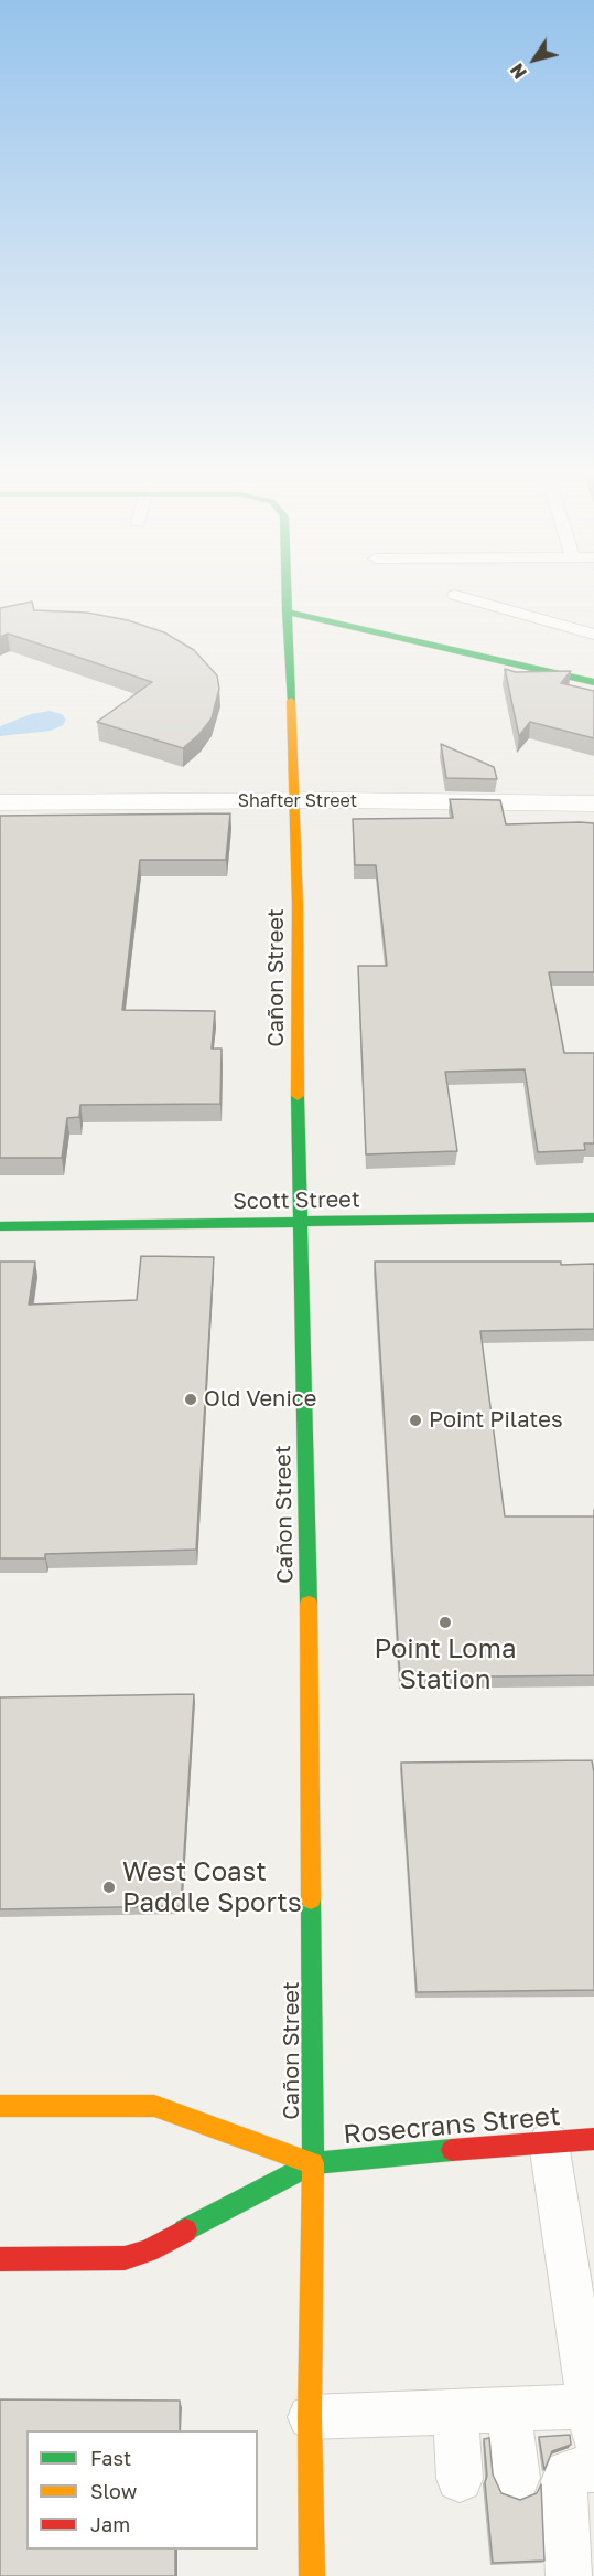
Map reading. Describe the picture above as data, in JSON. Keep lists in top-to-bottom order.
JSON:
{
  "streets": {
    "street": [
      "Shafter Street",
      "Cañon Street",
      "Scott Street",
      "Rosecrans Street"
    ]
  },
  "crossings": [
    ["Shafter Street", "Cañon Street"],
    ["Cañon Street", "Scott Street"],
    ["Cañon Street", "Rosecrans Street"]
  ],
  "places": [
    "Old Venice",
    "Point Pilates",
    "Point Loma Station",
    "West Coast Paddle Sports"
  ],
  "legend": ["Fast", "Slow", "Jam"],
  "north": "bottom left"
}
